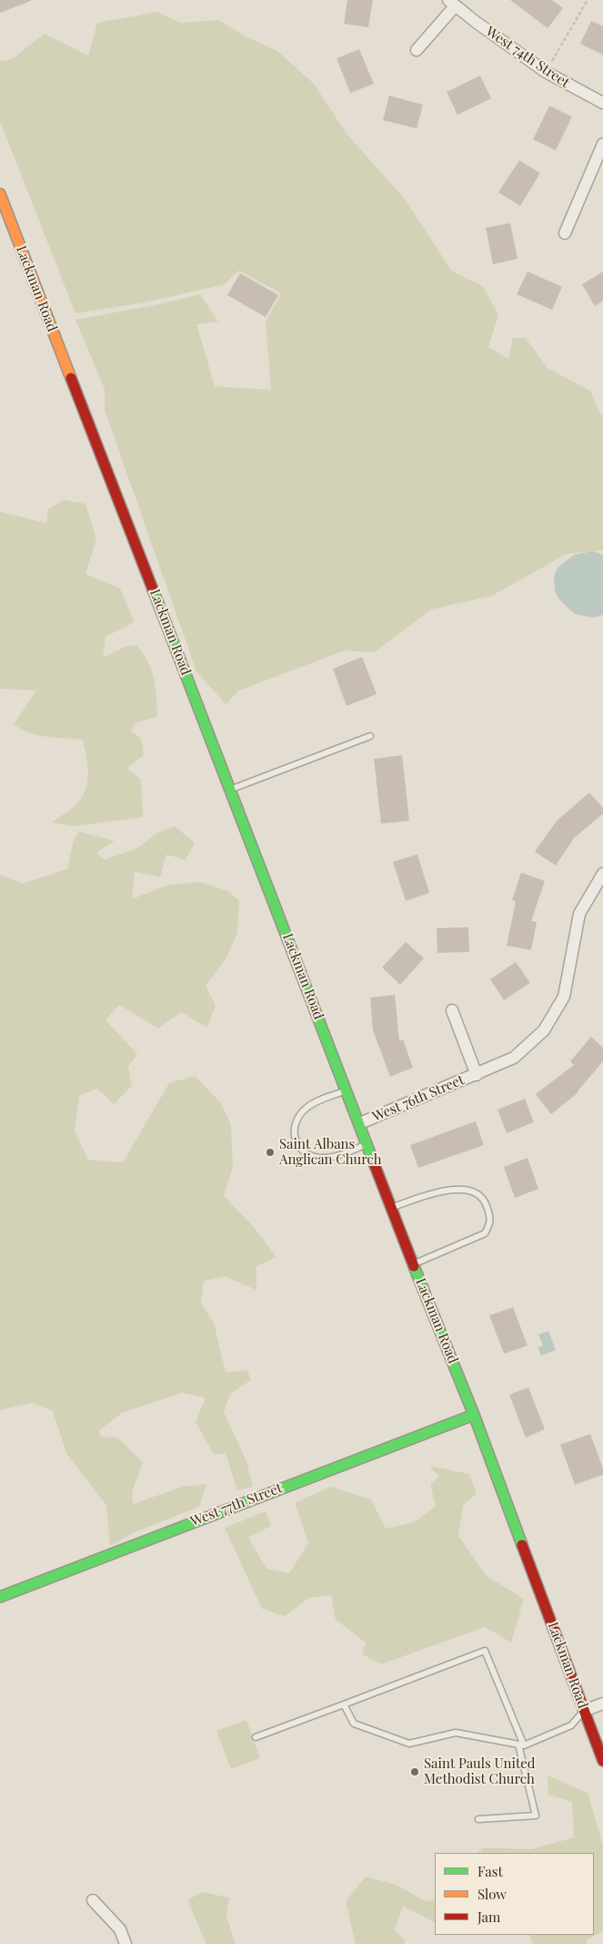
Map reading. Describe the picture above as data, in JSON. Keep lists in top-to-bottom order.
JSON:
{
  "streets": {
    "main road": ["Lackman Road", "West 77th Street"],
    "street": ["West 74th Street", "West 76th Street"]
  },
  "crossings": [
    ["Lackman Road", "West 76th Street"],
    ["Lackman Road", "West 77th Street"]
  ],
  "places": ["Saint Albans Anglican Church", "Saint Pauls United Methodist Church"],
  "legend": ["Fast", "Slow", "Jam"]
}
